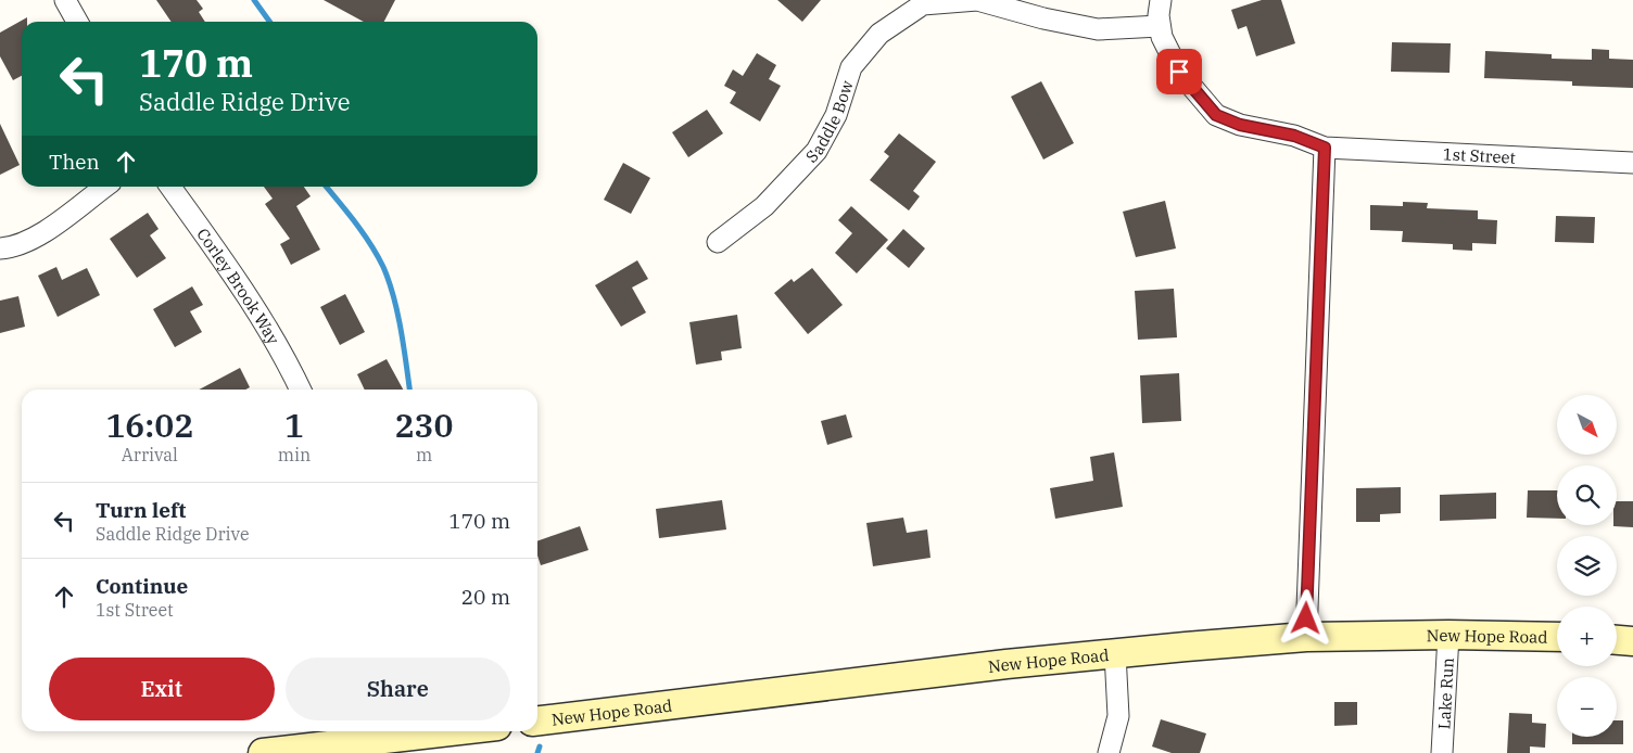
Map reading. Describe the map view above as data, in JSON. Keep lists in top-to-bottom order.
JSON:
{
  "streets": {
    "street": [
      "Saddle Bow",
      "1st Street",
      "Corley Brook Way",
      "New Hope Road",
      "Lake Run"
    ]
  },
  "crossings": [
    ["Saddle Bow", "1st Street"],
    ["New Hope Road", "Lake Run"]
  ],
  "north": "bottom right",
  "page": {
    "turn": ["170 m", "Saddle Ridge Drive"],
    "then": "Then",
    "eta": [
      "16:02",
      "Arrival",
      "1",
      "min",
      "230",
      "m"
    ],
    "map_buttons": ["+", "−"],
    "list": [
      {
        "name": "Turn left",
        "note": "Saddle Ridge Drive",
        "value": "170 m"
      },
      {
        "name": "Continue",
        "note": "1st Street",
        "value": "20 m"
      }
    ],
    "buttons": ["Exit", "Share"]
  }
}
